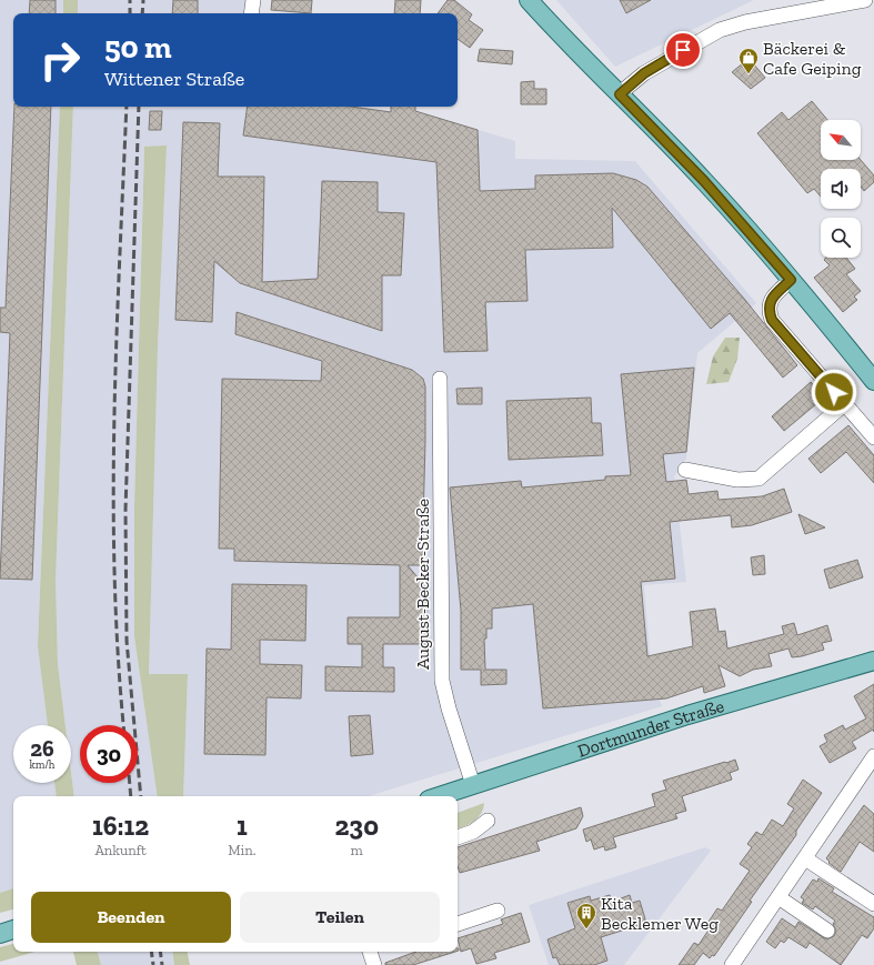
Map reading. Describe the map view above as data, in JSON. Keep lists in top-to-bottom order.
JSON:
{
  "streets": {
    "main road": ["Dortmunder Straße"],
    "street": ["August-Becker-Straße"]
  },
  "crossings": [
    ["August-Becker-Straße", "Dortmunder Straße"]
  ],
  "places": {
    "shop": ["Bäckerei & Cafe Geiping"],
    "building": ["Kita Becklemer Weg"]
  },
  "north": "top left",
  "page": {
    "turn": ["50 m", "Wittener Straße"],
    "speed": "26 km/h",
    "limit": "30",
    "eta": [
      "16:12",
      "Ankunft",
      "1",
      "Min.",
      "230",
      "m"
    ],
    "buttons": ["Beenden", "Teilen"]
  }
}
